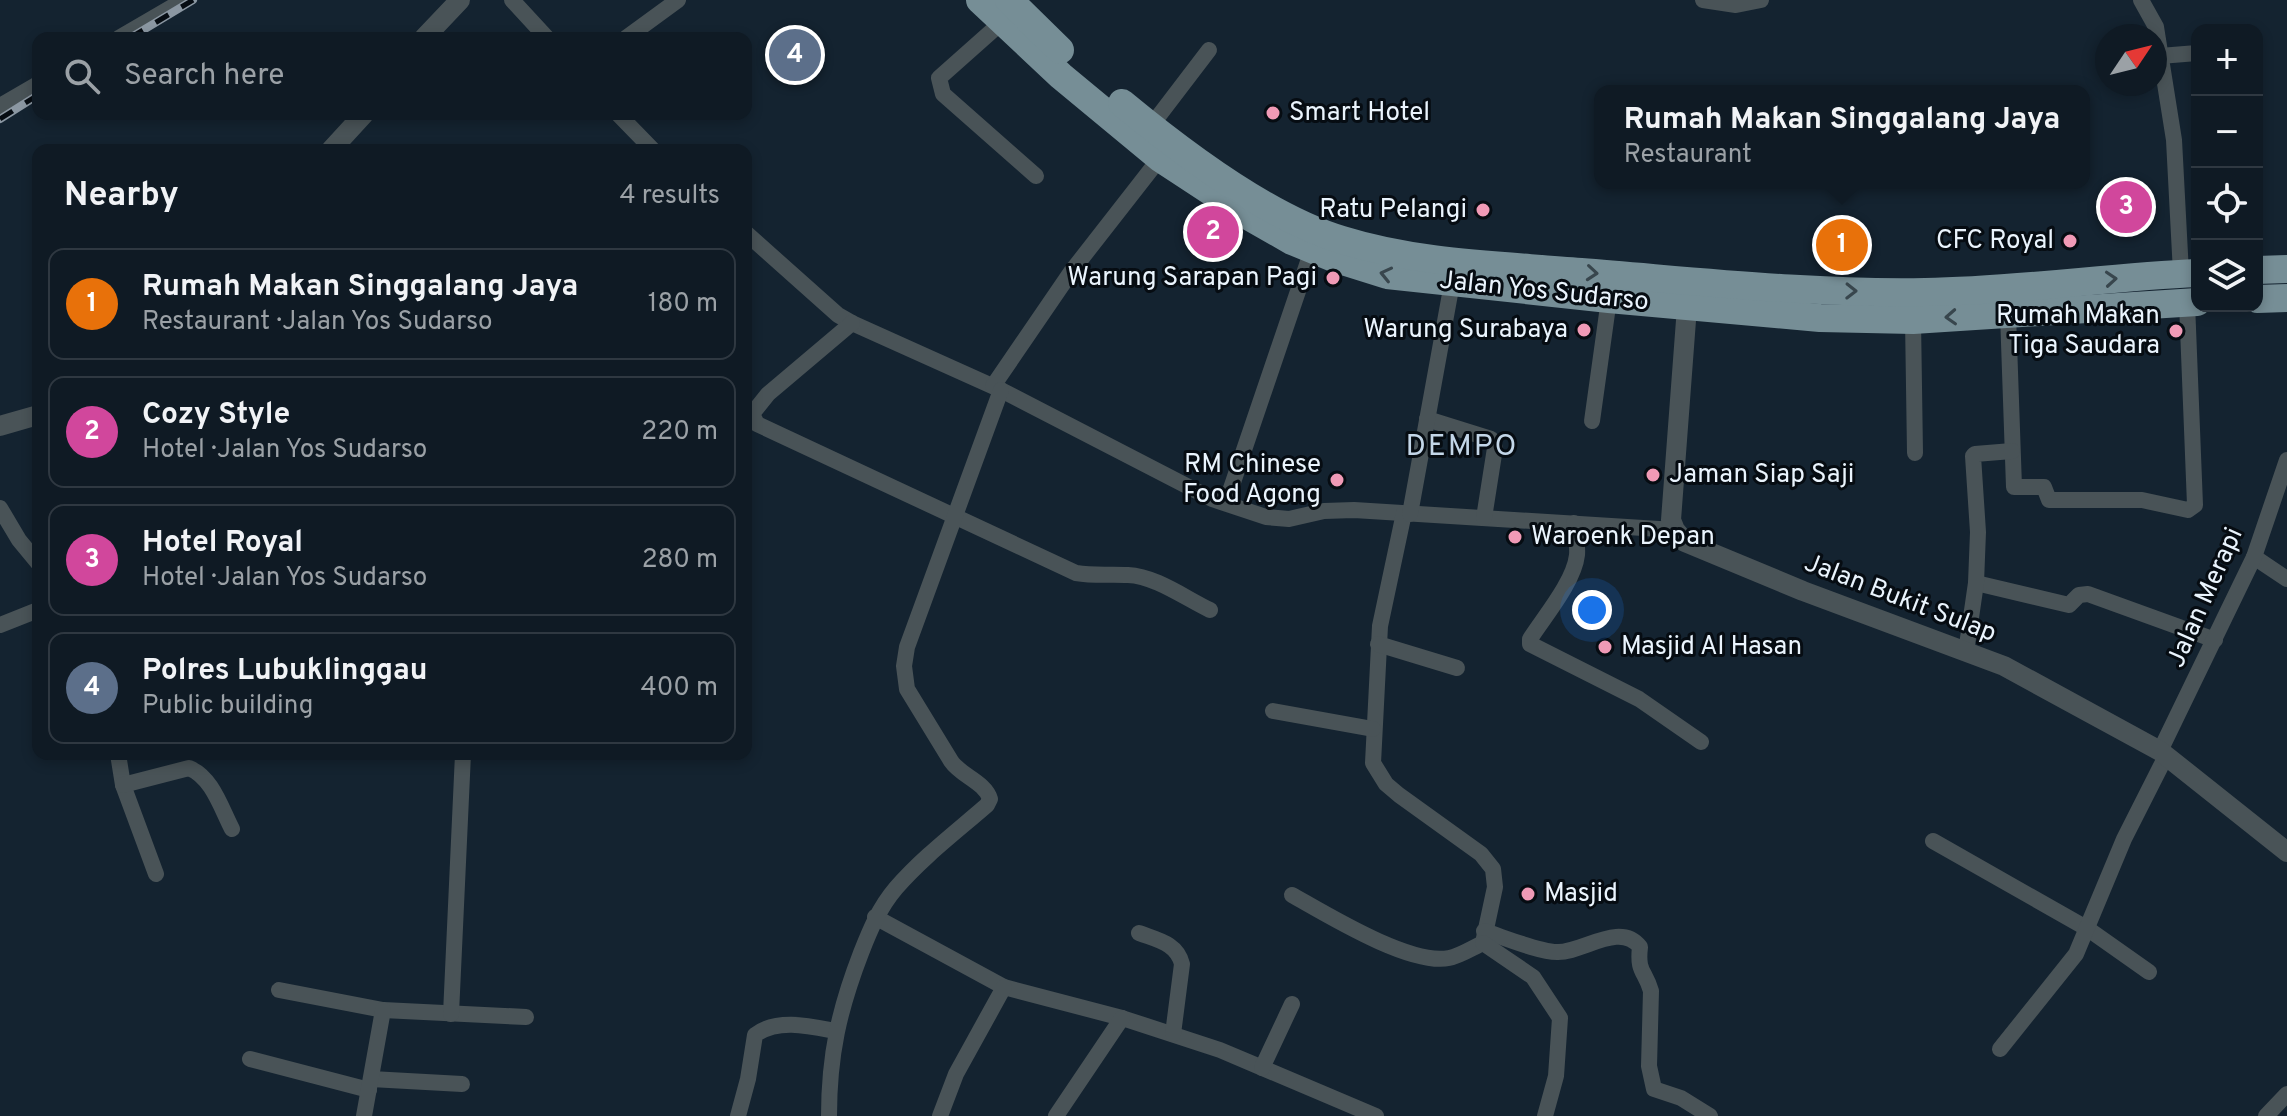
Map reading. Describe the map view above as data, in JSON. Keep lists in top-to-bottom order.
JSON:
{
  "streets": {
    "highway": ["Jalan Yos Sudarso"],
    "street": ["Jalan Merapi", "Jalan Bukit Sulap"]
  },
  "crossings": [
    ["Jalan Merapi", "Jalan Bukit Sulap"]
  ],
  "districts": ["DEMPO"],
  "places": [
    "Smart Hotel",
    "Ratu Pelangi",
    "CFC Royal",
    "Warung Sarapan Pagi",
    "Warung Surabaya",
    "Rumah Makan Tiga Saudara",
    "Jaman Siap Saji",
    "RM Chinese Food Agong",
    "Waroenk Depan",
    "Masjid Al Hasan",
    "Masjid"
  ],
  "north": "top right",
  "page": {
    "map_buttons": ["+", "−"],
    "pins": [
      "4",
      "3",
      "2",
      "1"
    ],
    "search": "Search here",
    "popup": ["Rumah Makan Singgalang Jaya", "Restaurant"],
    "heading": ["Nearby", "4 results"],
    "list": [
      {
        "mark": "1",
        "name": "Rumah Makan Singgalang Jaya",
        "note": "Restaurant · Jalan Yos Sudarso",
        "value": "180 m"
      },
      {
        "mark": "2",
        "name": "Cozy Style",
        "note": "Hotel · Jalan Yos Sudarso",
        "value": "220 m"
      },
      {
        "mark": "3",
        "name": "Hotel Royal",
        "note": "Hotel · Jalan Yos Sudarso",
        "value": "280 m"
      },
      {
        "mark": "4",
        "name": "Polres Lubuklinggau",
        "note": "Public building",
        "value": "400 m"
      }
    ]
  }
}
